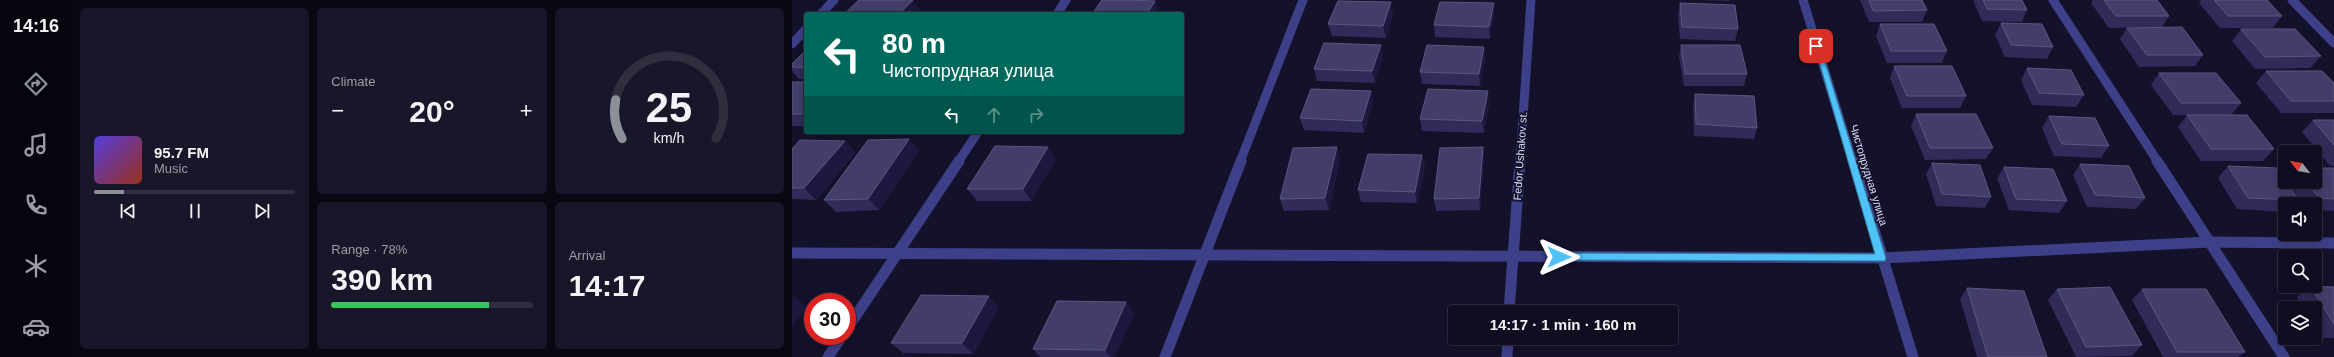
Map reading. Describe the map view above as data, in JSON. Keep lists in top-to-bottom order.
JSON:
{
  "streets": {
    "street": ["Fedor Ushakov st.", "Чистопрудная улица"]
  },
  "north": "top left",
  "page": {
    "tabs": "14:16",
    "tile": [
      "Climate",
      ["Range · 78%", "390 km"],
      ["Arrival", "14:17"]
    ],
    "turn": ["80 m", "Чистопрудная улица"],
    "heat": ["−", "20°", "+"],
    "song": ["95.7 FM", "Music"],
    "limit": "30",
    "trip": "14:17 · 1 min · 160 m",
    "gauge": ["25", "km/h"]
  }
}
